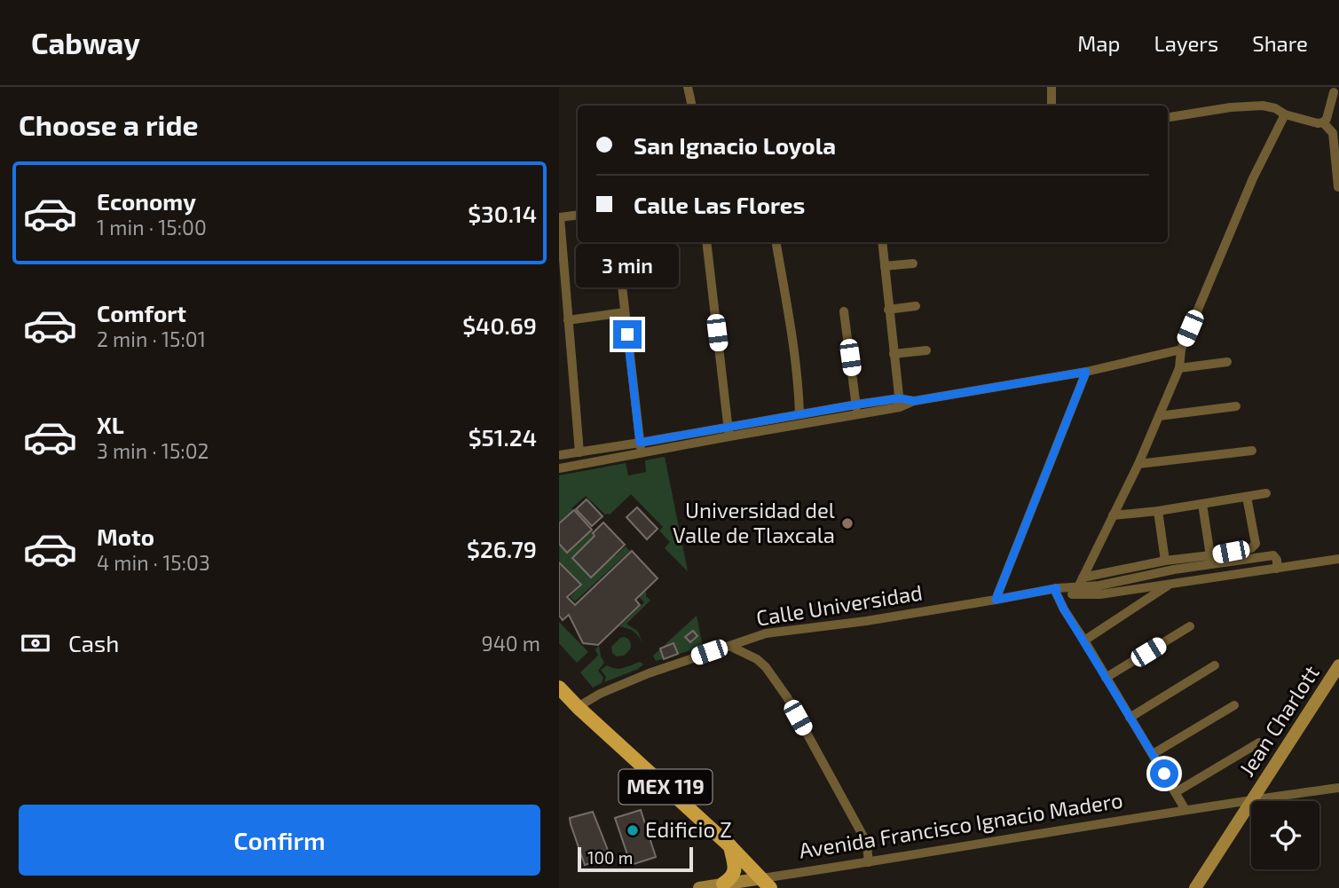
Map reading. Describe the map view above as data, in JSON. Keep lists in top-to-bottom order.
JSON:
{
  "streets": {
    "main road": ["MEX 119"],
    "street": ["Calle Universidad", "Jean Charlott", "Avenida Francisco Ignacio Madero"]
  },
  "crossings": [
    ["Calle Universidad", "MEX 119"],
    ["Jean Charlott", "Avenida Francisco Ignacio Madero"],
    ["MEX 119", "Avenida Francisco Ignacio Madero"]
  ],
  "places": ["Universidad del Valle de Tlaxcala", "Edificio Z"],
  "scale_bar": "100 m",
  "page": {
    "header": "Cabway",
    "nav": ["Map", "Layers", "Share"],
    "heading": "Choose a ride",
    "banner": ["San Ignacio Loyola", "Calle Las Flores"],
    "list": [
      {
        "name": "Economy",
        "note": "1 min · 15:00",
        "value": "$30.14"
      },
      {
        "name": "Comfort",
        "note": "2 min · 15:01",
        "value": "$40.69"
      },
      {
        "name": "XL",
        "note": "3 min · 15:02",
        "value": "$51.24"
      },
      {
        "name": "Moto",
        "note": "4 min · 15:03",
        "value": "$26.79"
      }
    ],
    "bubble": "3 min",
    "pay": ["Cash", "940 m"],
    "buttons": "Confirm",
    "scale": "100 m"
  }
}
